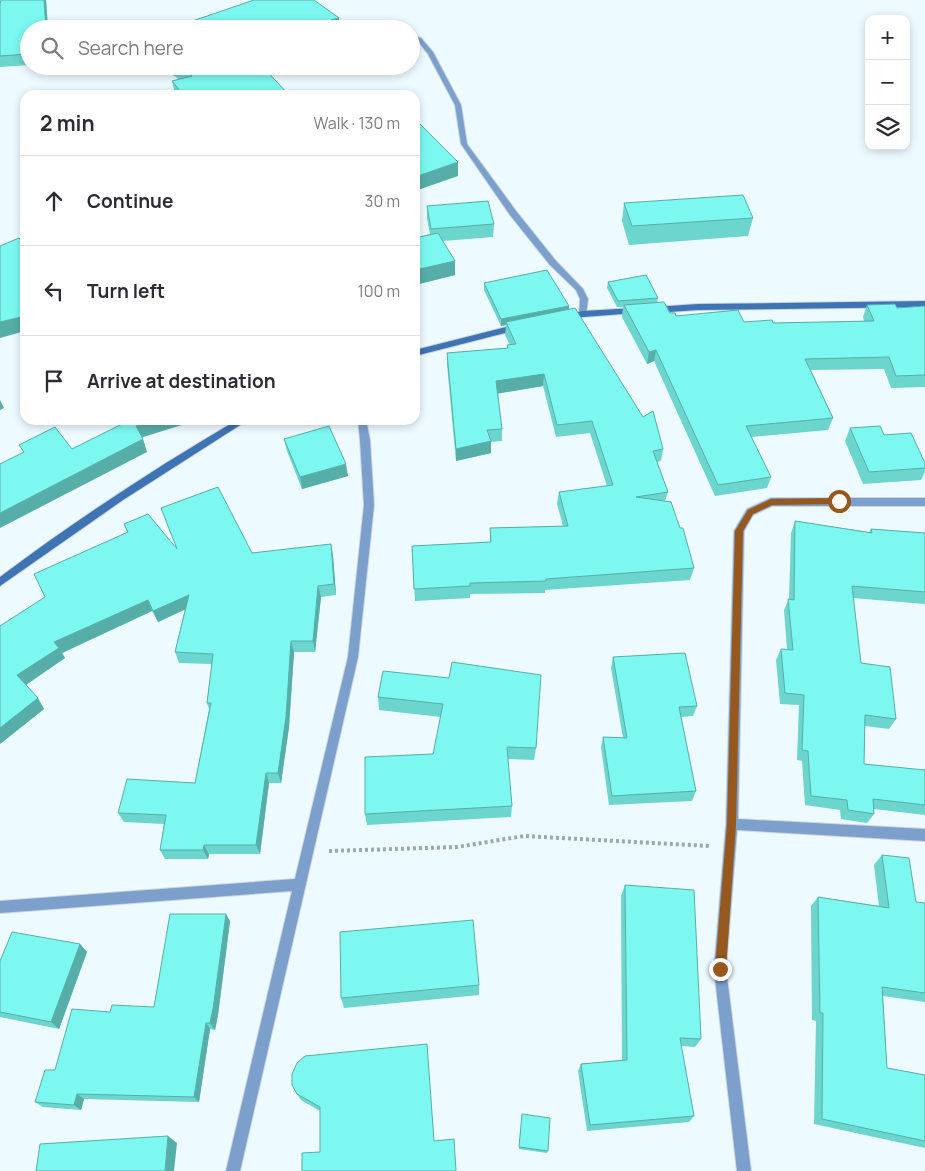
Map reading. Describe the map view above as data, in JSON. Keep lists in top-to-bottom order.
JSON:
{
  "page": {
    "map_buttons": ["+", "−"],
    "search": "Search here",
    "heading": ["2 min", "Walk · 130 m"],
    "list": [
      ["Continue", "30 m"],
      ["Turn left", "100 m"],
      "Arrive at destination"
    ]
  }
}
